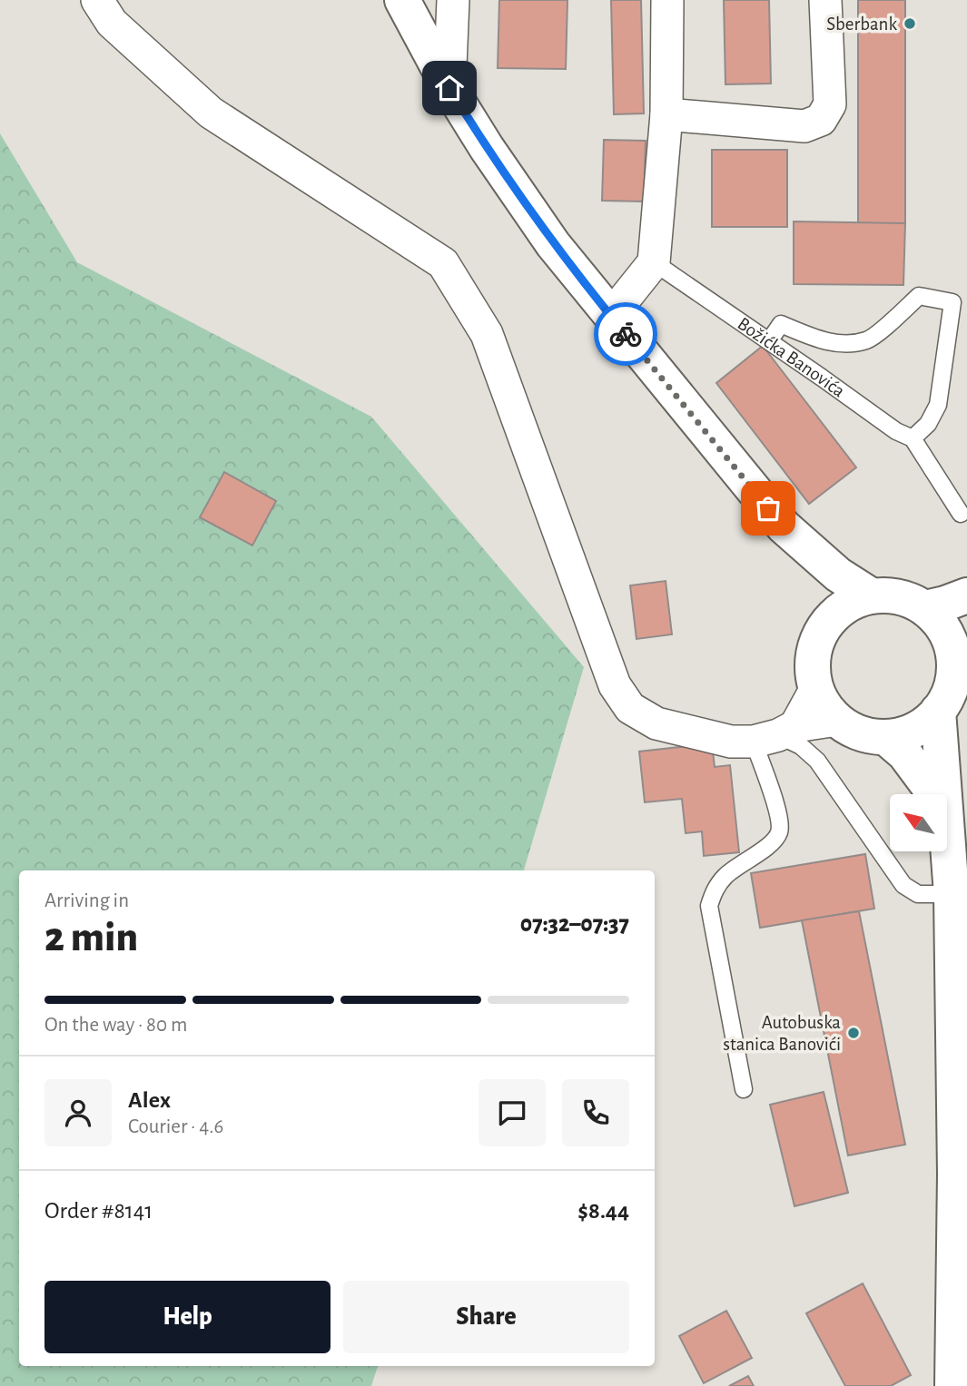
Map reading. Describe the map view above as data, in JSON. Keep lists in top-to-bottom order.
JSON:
{
  "streets": {
    "lane": ["Božićka Banovića"]
  },
  "places": ["Sberbank", "Autobuska stanica Banovići"],
  "north": "top left",
  "page": {
    "heading": ["2 min", "Arriving in", "07:32–07:37"],
    "panel": [
      "Alex",
      "Courier · 4.6",
      "Order #8141",
      "$8.44"
    ],
    "bar": "On the way · 80 m",
    "buttons": ["Help", "Share"]
  }
}
